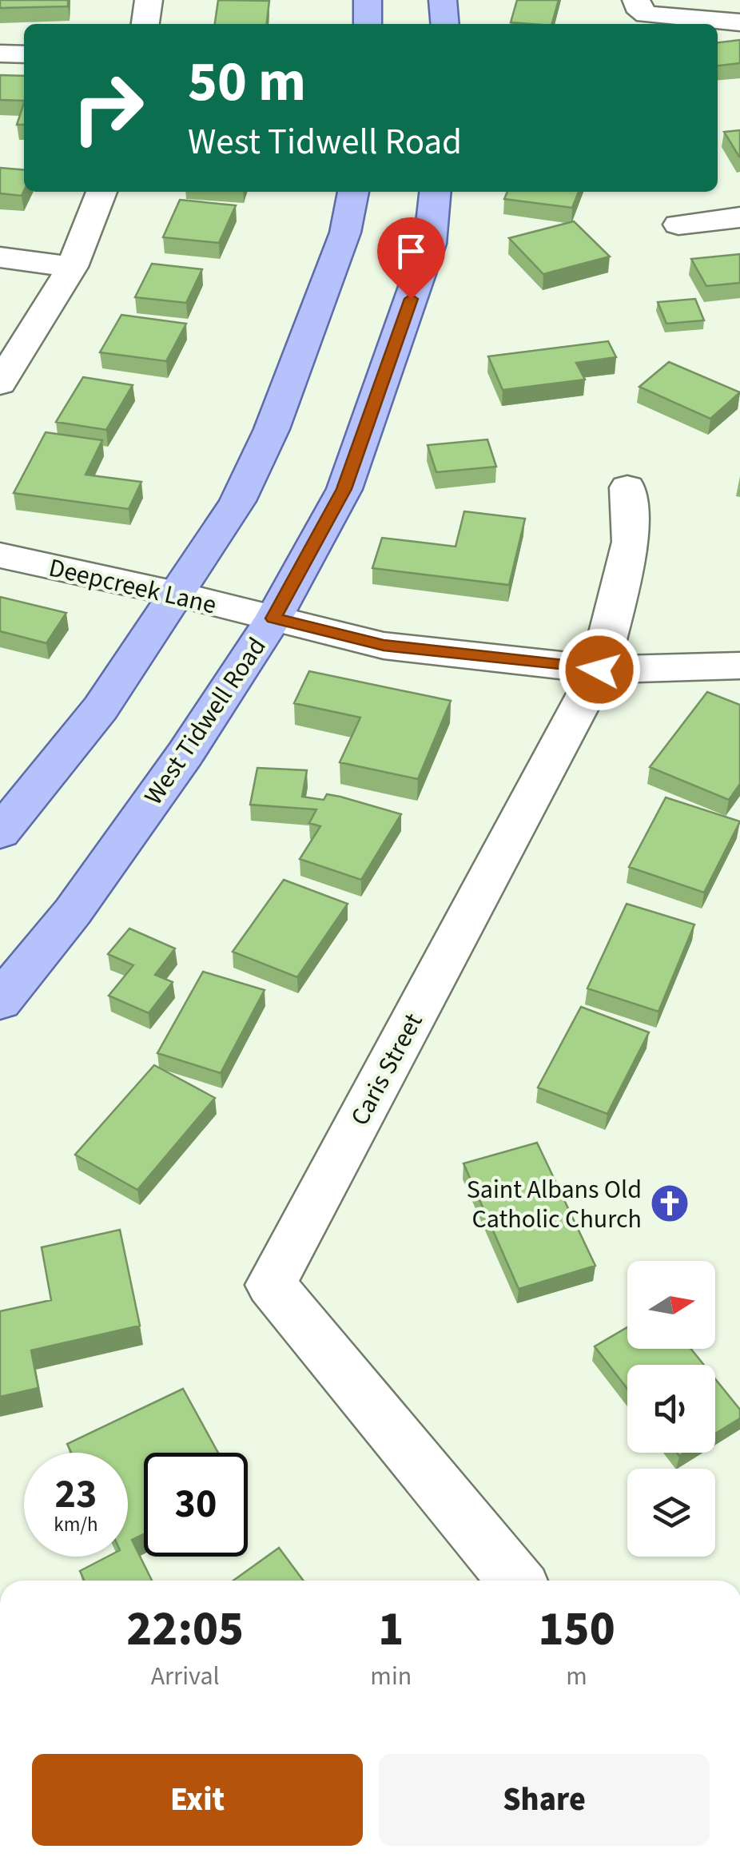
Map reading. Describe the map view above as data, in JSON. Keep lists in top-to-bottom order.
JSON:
{
  "streets": {
    "main road": ["West Tidwell Road"],
    "street": ["Deepcreek Lane", "Caris Street"]
  },
  "crossings": [
    ["Deepcreek Lane", "West Tidwell Road"],
    ["Deepcreek Lane", "Caris Street"]
  ],
  "places": {
    "church": ["Saint Albans Old Catholic Church"]
  },
  "north": "right",
  "page": {
    "turn": ["50 m", "West Tidwell Road"],
    "speed": "23 km/h",
    "limit": "30",
    "eta": [
      "22:05",
      "Arrival",
      "1",
      "min",
      "150",
      "m"
    ],
    "buttons": ["Exit", "Share"]
  }
}
